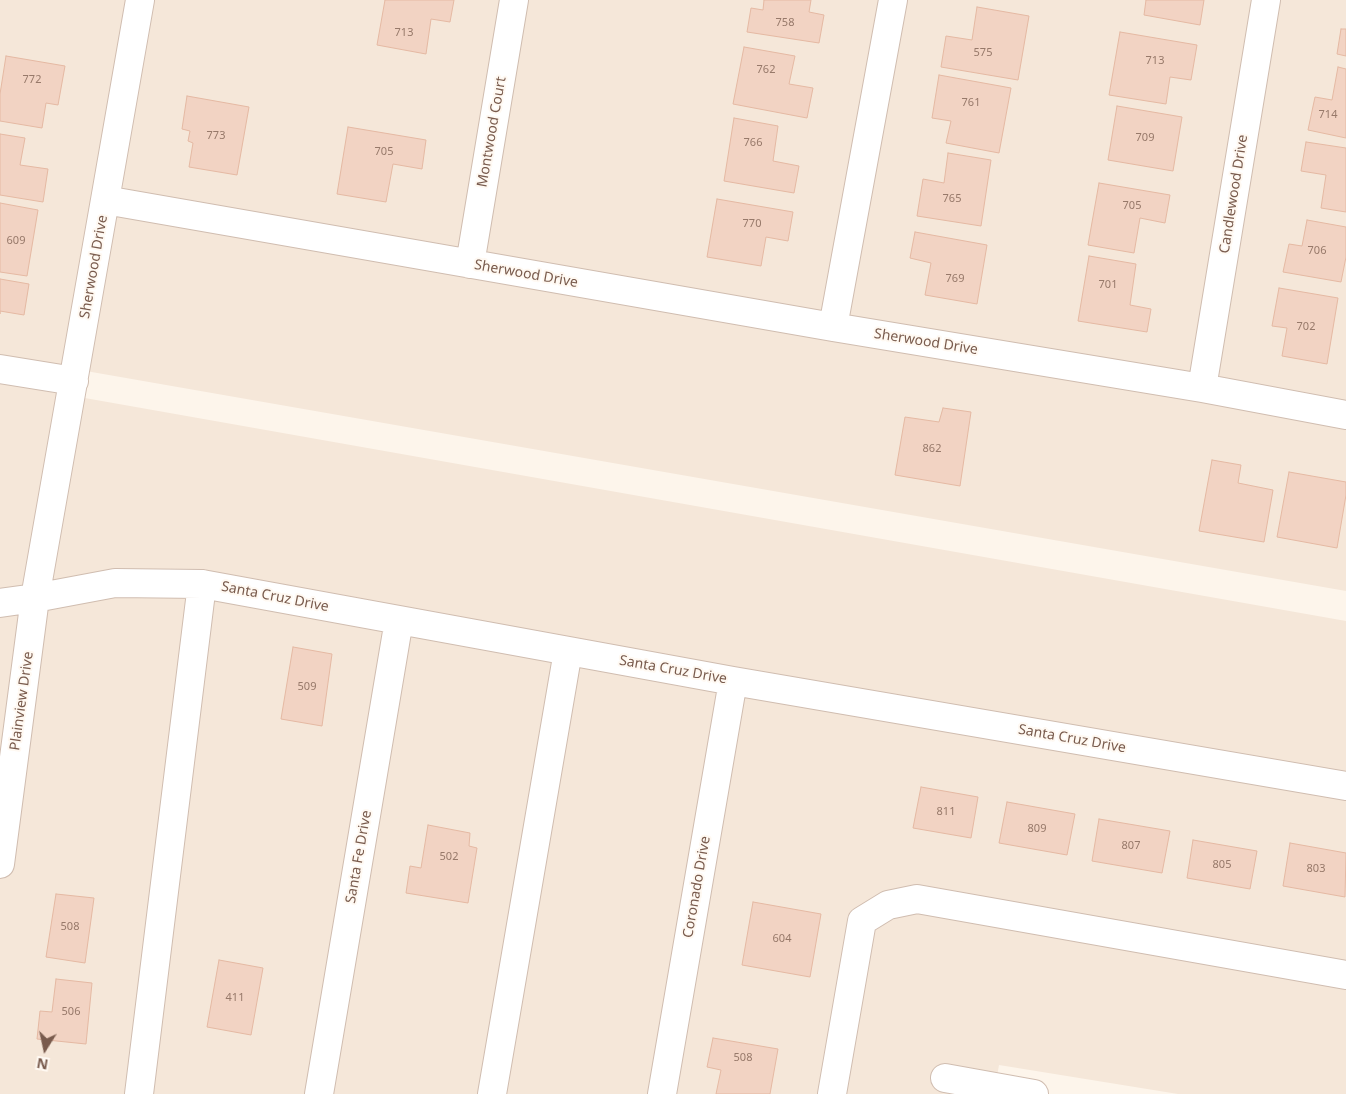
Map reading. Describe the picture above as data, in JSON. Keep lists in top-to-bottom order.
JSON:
{
  "streets": {
    "street": [
      "Montwood Court",
      "Candlewood Drive",
      "Sherwood Drive",
      "Santa Cruz Drive",
      "Plainview Drive",
      "Santa Fe Drive",
      "Coronado Drive"
    ]
  },
  "crossings": [
    ["Montwood Court", "Sherwood Drive"],
    ["Candlewood Drive", "Sherwood Drive"],
    ["Sherwood Drive", "Santa Cruz Drive"],
    ["Sherwood Drive", "Plainview Drive"],
    ["Santa Cruz Drive", "Plainview Drive"],
    ["Santa Cruz Drive", "Santa Fe Drive"],
    ["Santa Cruz Drive", "Coronado Drive"]
  ],
  "house_numbers": [
    "758",
    "713",
    "575",
    "713",
    "762",
    "772",
    "761",
    "714",
    "773",
    "709",
    "766",
    "705",
    "765",
    "705",
    "770",
    "609",
    "706",
    "769",
    "701",
    "702",
    "862",
    "509",
    "811",
    "809",
    "807",
    "502",
    "805",
    "803",
    "508",
    "604",
    "411",
    "506",
    "508"
  ],
  "north": "bottom"
}
